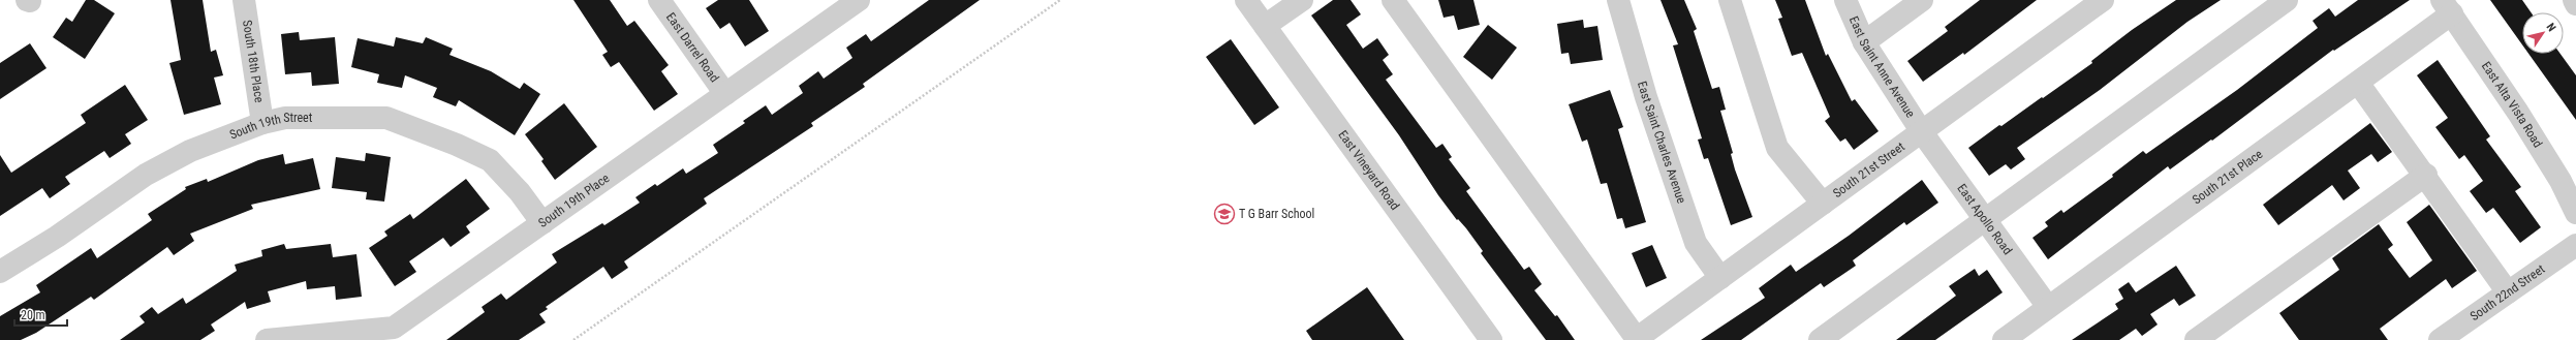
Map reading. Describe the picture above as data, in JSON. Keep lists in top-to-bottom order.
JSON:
{
  "streets": {
    "street": [
      "East Darrel Road",
      "South 18th Place",
      "East Saint Anne Avenue",
      "East Alta Vista Road",
      "South 19th Street",
      "East Saint Charles Avenue",
      "East Vineyard Road",
      "South 21st Street",
      "South 21st Place",
      "South 19th Place",
      "East Apollo Road",
      "South 22nd Street"
    ]
  },
  "crossings": [
    ["East Darrel Road", "South 19th Place"],
    ["South 18th Place", "South 19th Street"],
    ["East Saint Anne Avenue", "South 21st Street"],
    ["East Saint Anne Avenue", "East Apollo Road"],
    ["East Alta Vista Road", "South 21st Place"],
    ["South 19th Street", "South 19th Place"],
    ["East Saint Charles Avenue", "South 21st Street"],
    ["South 21st Street", "East Apollo Road"],
    ["South 21st Place", "East Apollo Road"]
  ],
  "places": {
    "school or university": ["T G Barr School"]
  },
  "scale_bar": "20 m",
  "north": "top right"
}
